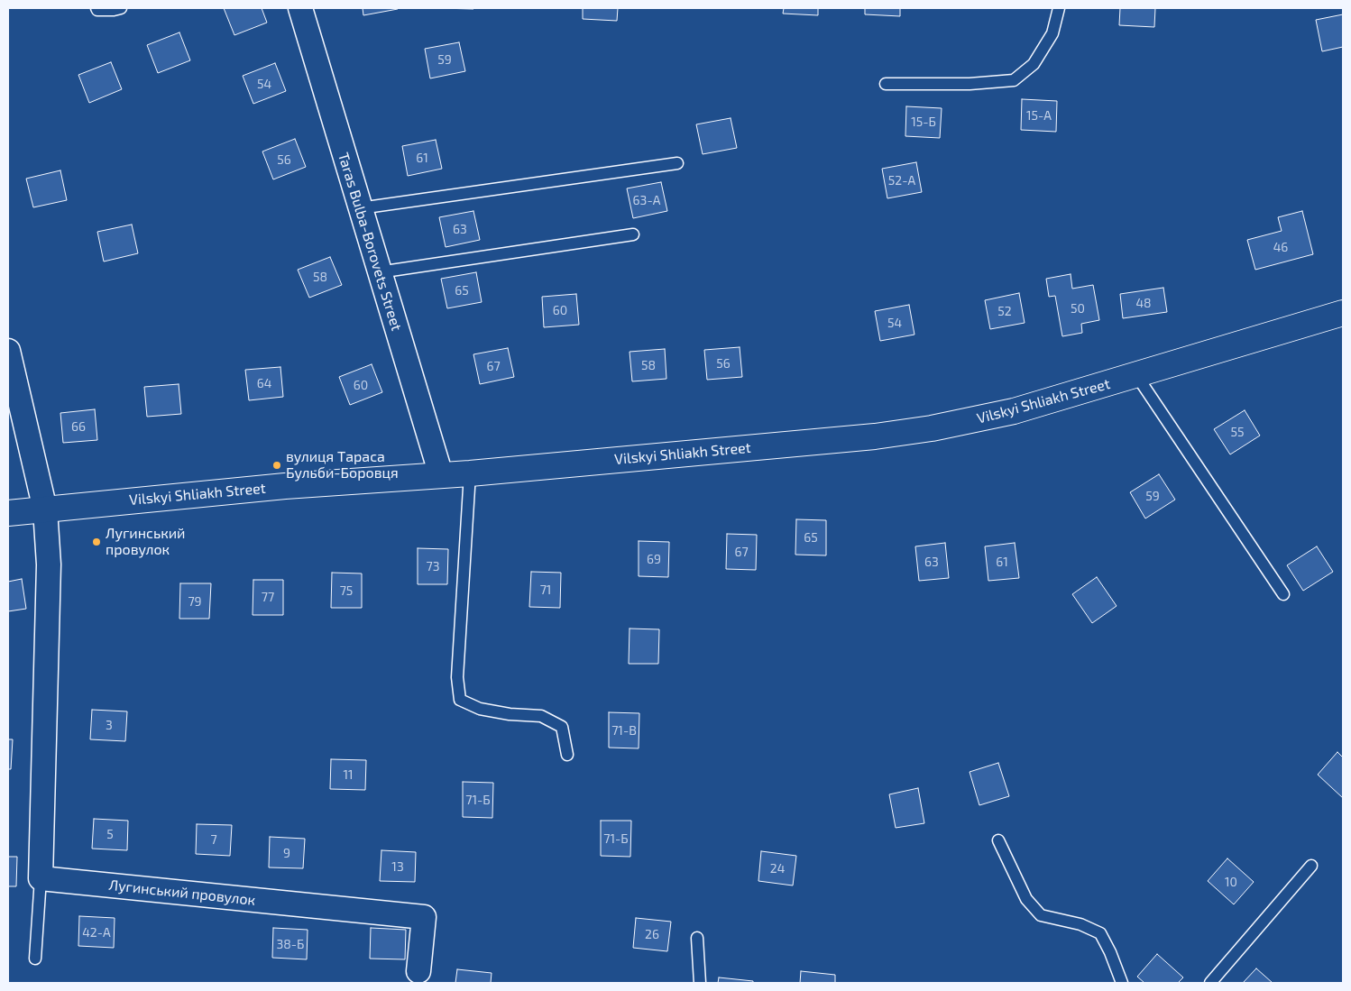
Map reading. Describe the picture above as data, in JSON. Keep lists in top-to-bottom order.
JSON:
{
  "streets": {
    "street": ["Taras Bulba-Borovets Street", "Vilskyi Shliakh Street", "Лугинський провулок"]
  },
  "crossings": [
    ["Taras Bulba-Borovets Street", "Vilskyi Shliakh Street"]
  ],
  "places": ["вулиця Тараса Бульби-Боровця", "Лугинський провулок"],
  "house_numbers": [
    "59",
    "54",
    "15-А",
    "15-Б",
    "61",
    "56",
    "52-А",
    "63-А",
    "63",
    "46",
    "58",
    "65",
    "48",
    "50",
    "60",
    "52",
    "54",
    "56",
    "58",
    "67",
    "64",
    "60",
    "66",
    "55",
    "59",
    "65",
    "67",
    "69",
    "63",
    "61",
    "73",
    "71",
    "75",
    "77",
    "79",
    "3",
    "71-В",
    "11",
    "71-Б",
    "5",
    "71-Б",
    "7",
    "9",
    "13",
    "24",
    "10",
    "42-А",
    "26",
    "38-Б"
  ]
}
